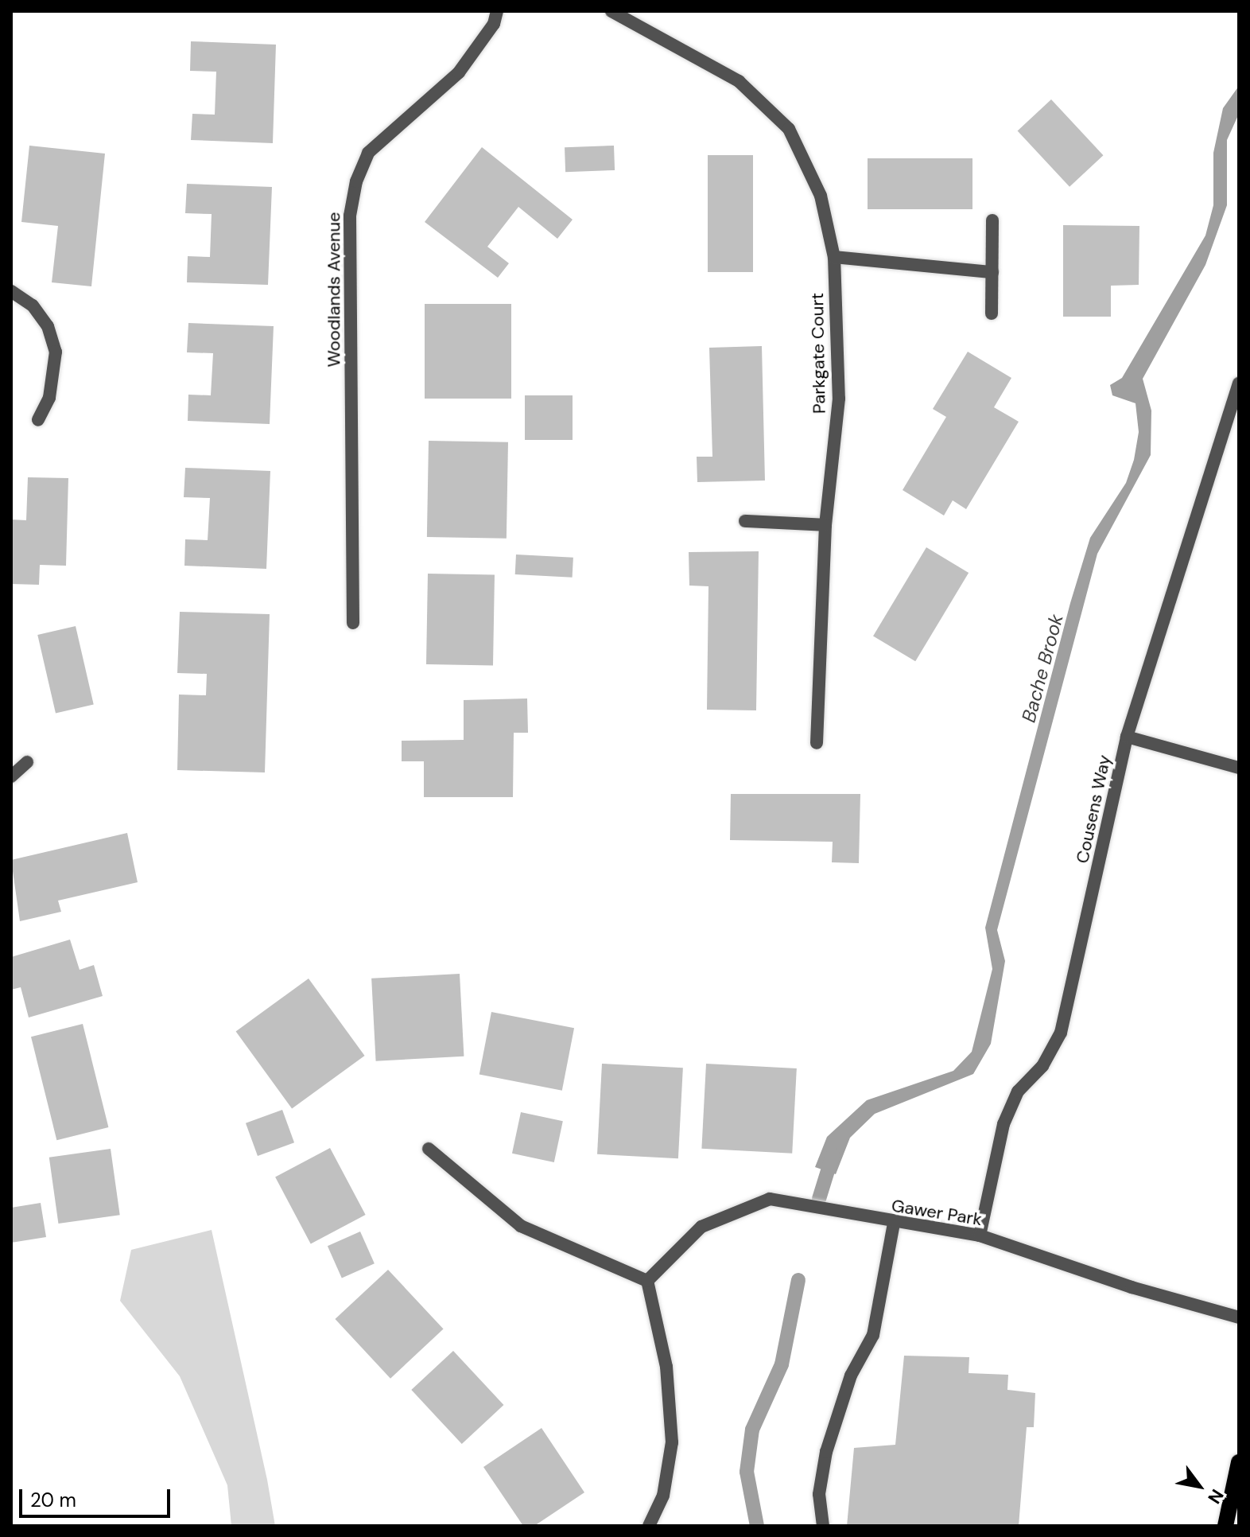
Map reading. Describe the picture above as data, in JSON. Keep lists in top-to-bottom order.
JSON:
{
  "streets": {
    "street": [
      "Woodlands Avenue",
      "Parkgate Court",
      "Cousens Way",
      "Gawer Park"
    ]
  },
  "crossings": [
    ["Cousens Way", "Gawer Park"]
  ],
  "water": ["Bache Brook"],
  "scale_bar": "20 m",
  "north": "bottom right"
}
